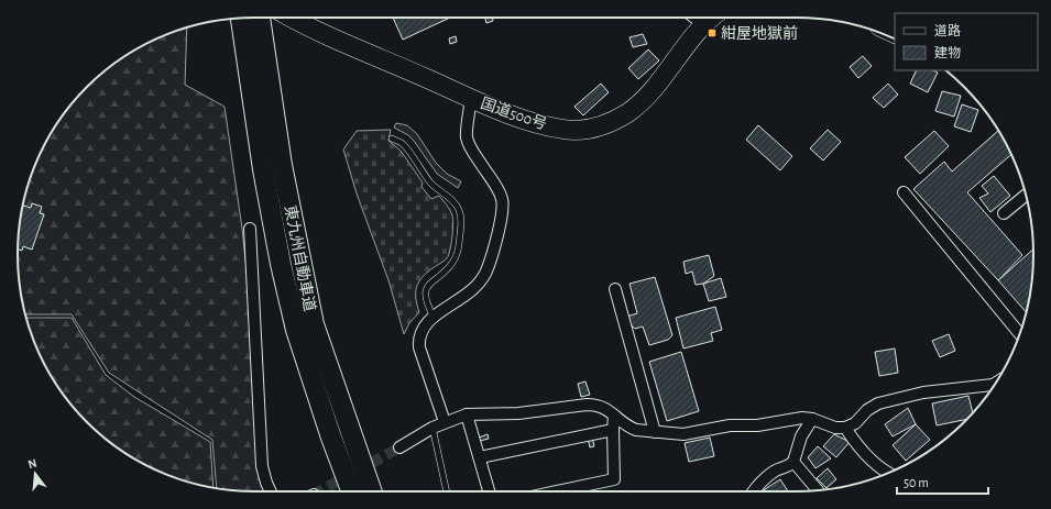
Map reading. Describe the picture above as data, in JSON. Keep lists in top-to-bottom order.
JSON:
{
  "streets": {
    "highway": ["国道500号", "東九州自動車道"]
  },
  "places": {
    "transit": ["紺屋地獄前"]
  },
  "legend": ["道路", "建物"],
  "scale_bar": "50 m",
  "north": "top"
}
